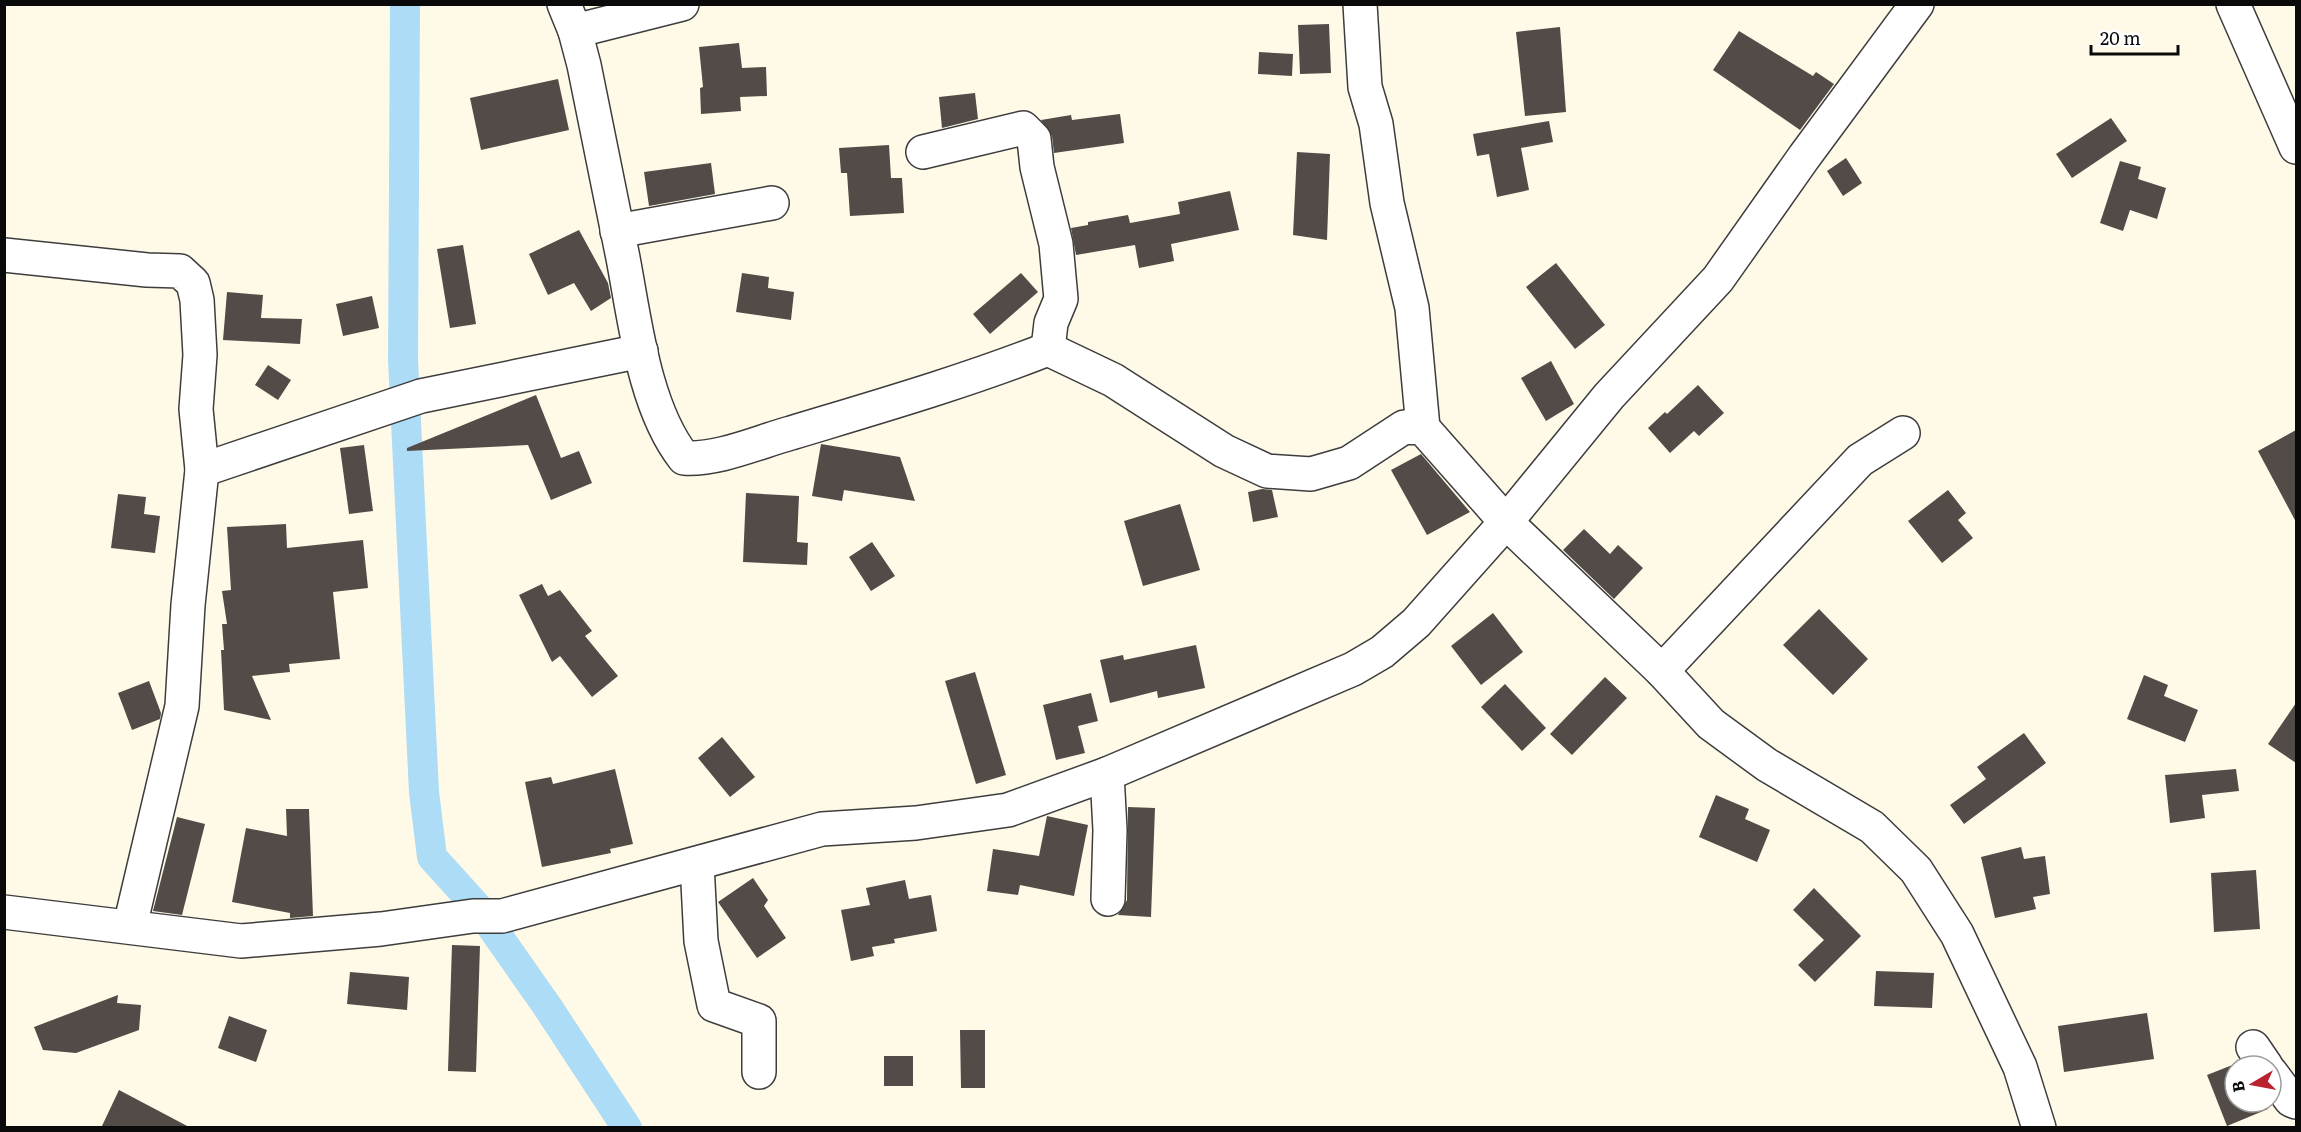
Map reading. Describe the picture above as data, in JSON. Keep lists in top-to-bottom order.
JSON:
{
  "scale_bar": "20 m",
  "north": "left"
}
